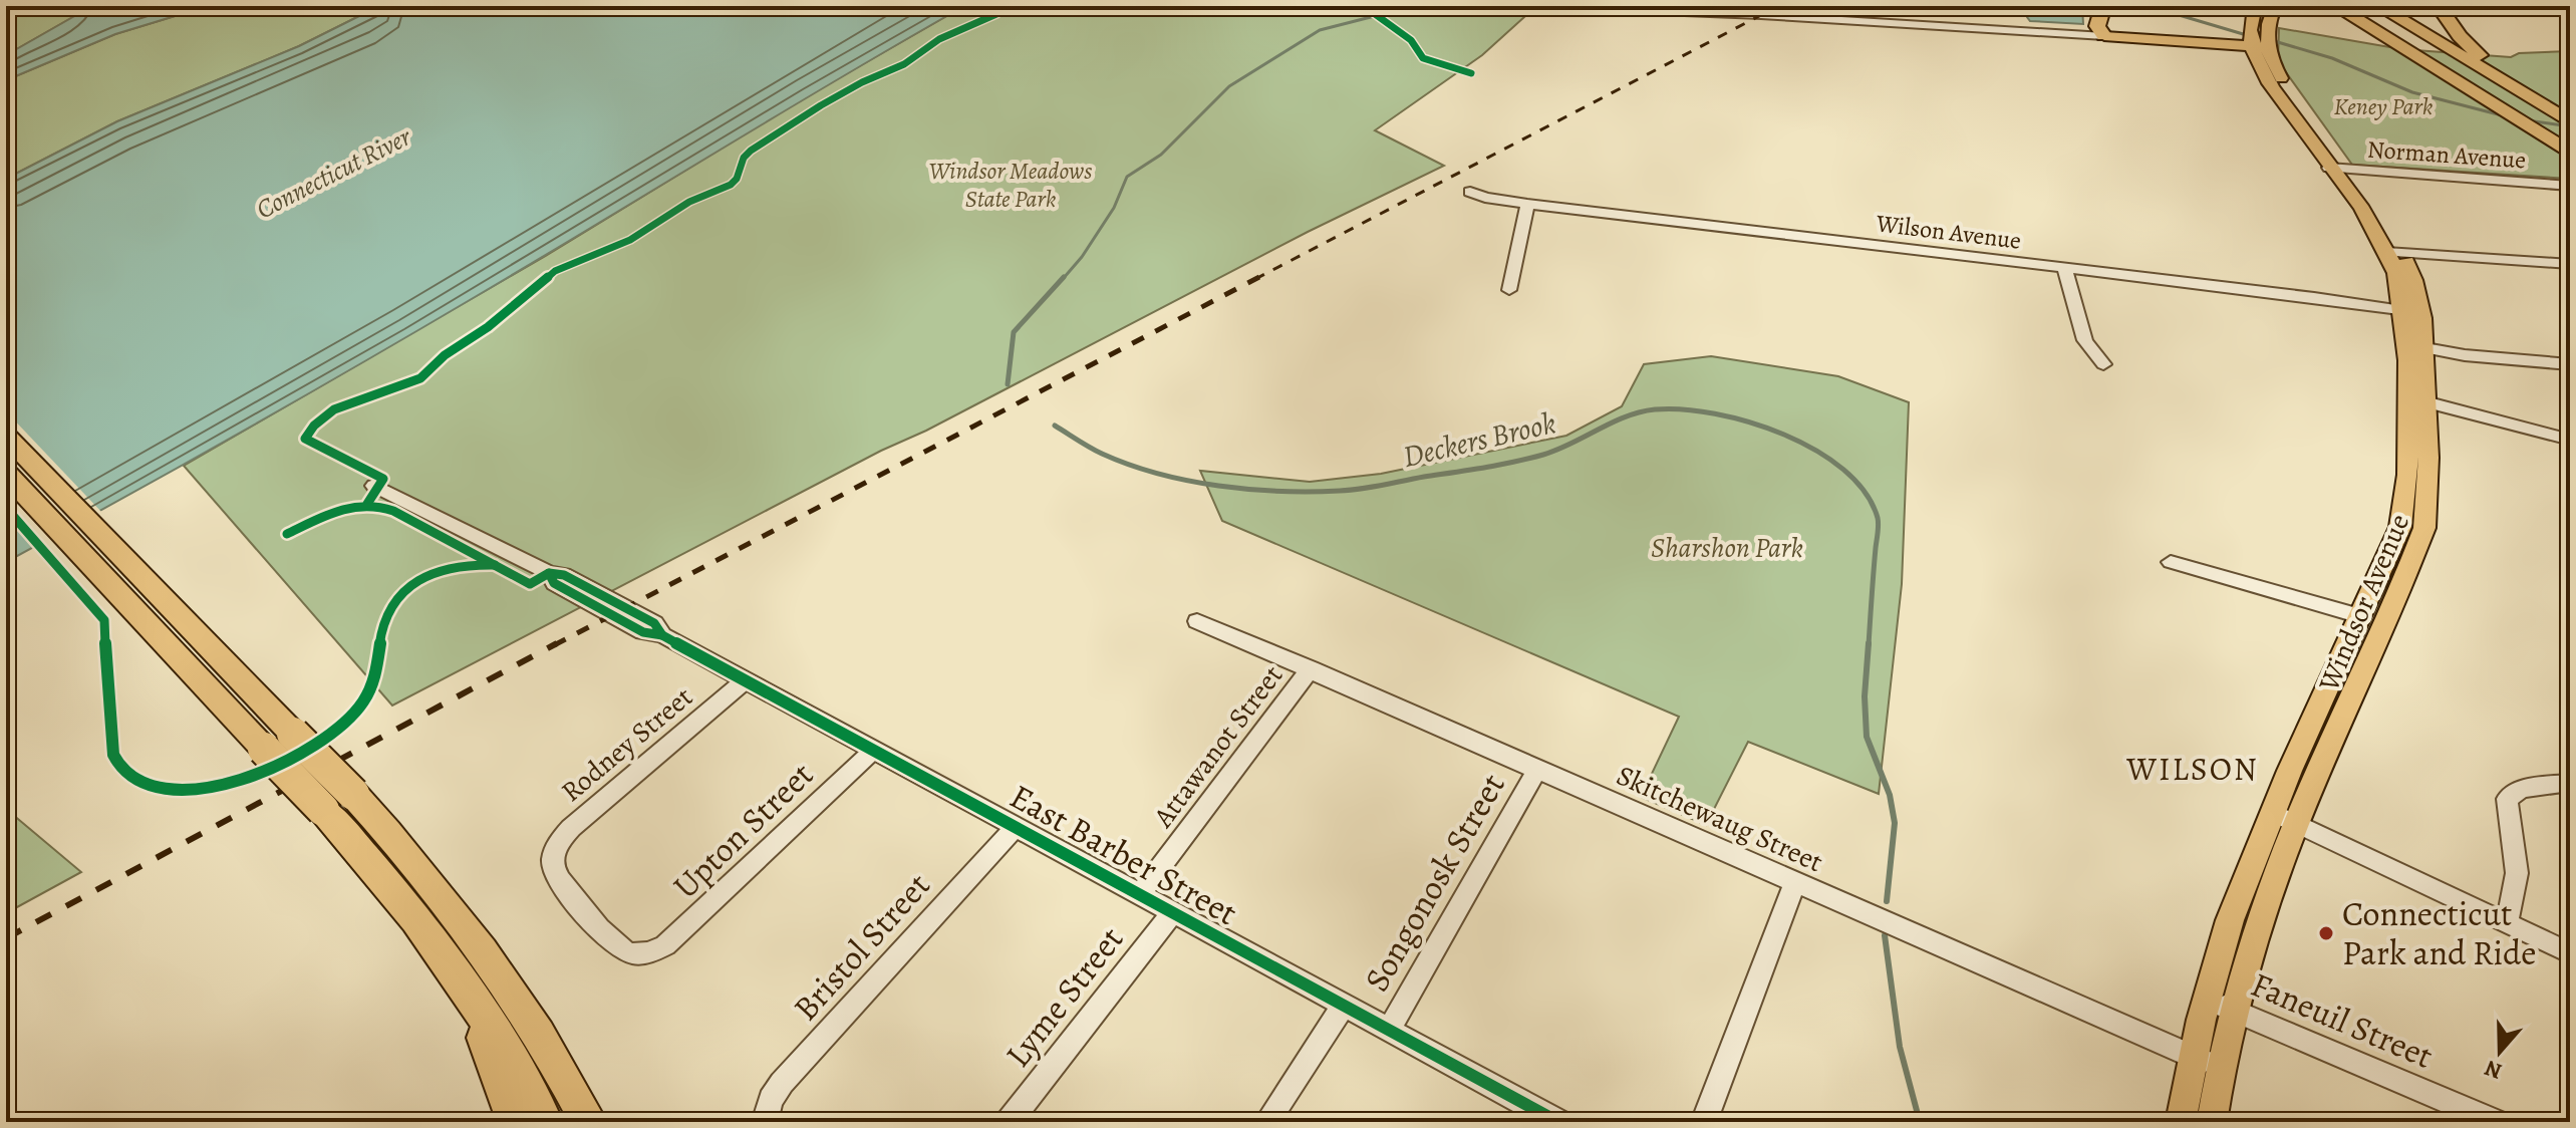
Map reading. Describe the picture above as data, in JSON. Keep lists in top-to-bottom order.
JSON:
{
  "streets": {
    "main road": ["Windsor Avenue"],
    "street": [
      "Norman Avenue",
      "Wilson Avenue",
      "Rodney Street",
      "Attawanot Street",
      "Skitchewaug Street",
      "Upton Street",
      "East Barber Street",
      "Songonosk Street",
      "Bristol Street",
      "Lyme Street",
      "Faneuil Street"
    ]
  },
  "crossings": [
    ["Norman Avenue", "Windsor Avenue"],
    ["Wilson Avenue", "Windsor Avenue"],
    ["Windsor Avenue", "Skitchewaug Street"],
    ["Windsor Avenue", "Faneuil Street"],
    ["Rodney Street", "Upton Street"],
    ["Rodney Street", "East Barber Street"],
    ["Attawanot Street", "Skitchewaug Street"],
    ["Attawanot Street", "East Barber Street"],
    ["Skitchewaug Street", "Songonosk Street"],
    ["Upton Street", "East Barber Street"],
    ["East Barber Street", "Songonosk Street"],
    ["East Barber Street", "Bristol Street"],
    ["East Barber Street", "Lyme Street"]
  ],
  "districts": ["WILSON"],
  "water": ["Connecticut River", "Deckers Brook"],
  "parks": ["Keney Park", "Windsor Meadows State Park", "Sharshon Park"],
  "places": ["Connecticut Park and Ride"],
  "north": "bottom"
}
